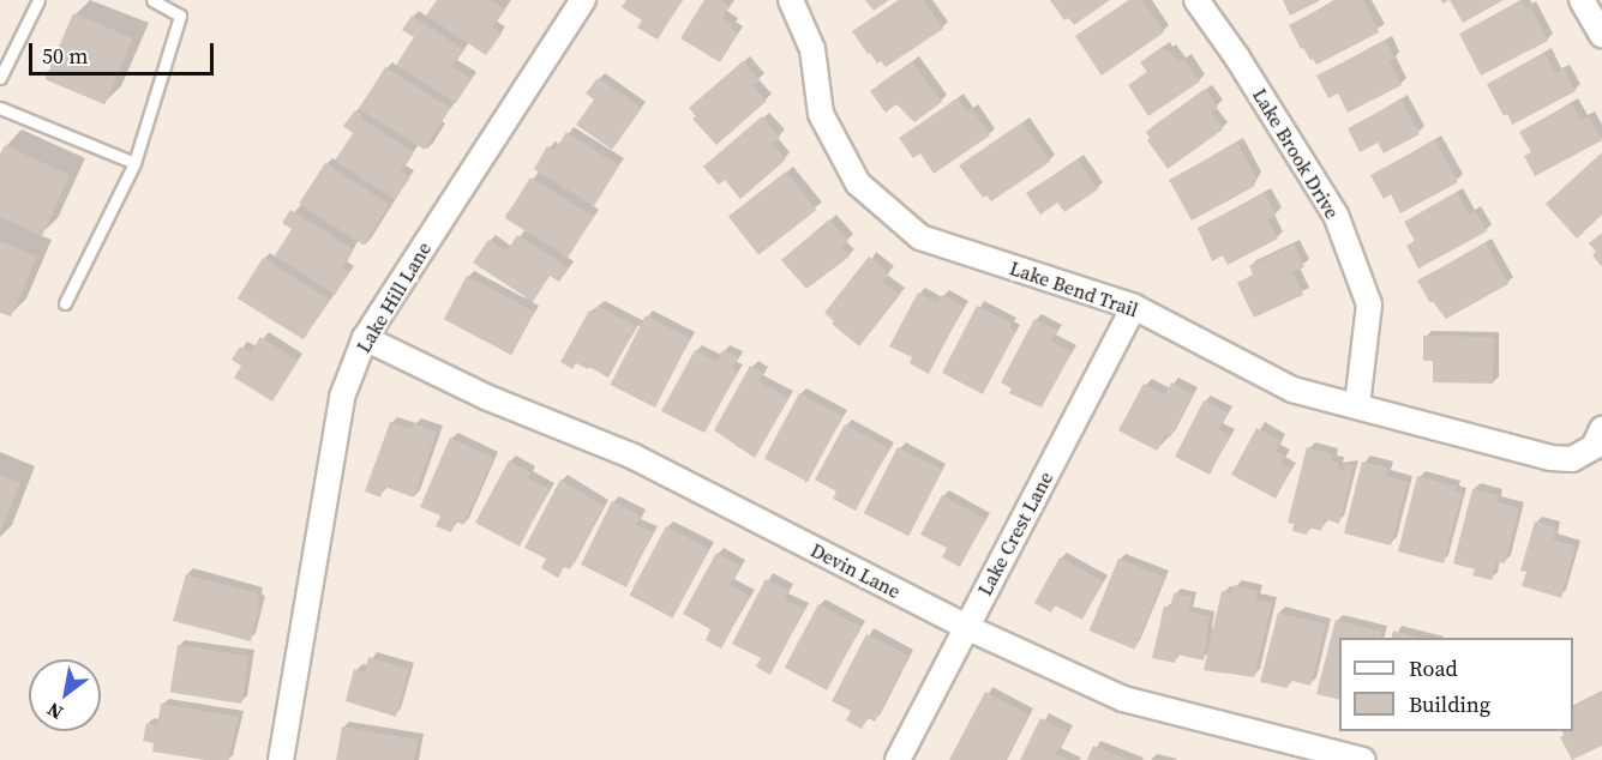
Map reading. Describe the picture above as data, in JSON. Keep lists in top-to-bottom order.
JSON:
{
  "streets": {
    "street": [
      "Lake Brook Drive",
      "Lake Bend Trail",
      "Lake Hill Lane",
      "Lake Crest Lane",
      "Devin Lane"
    ]
  },
  "crossings": [
    ["Lake Brook Drive", "Lake Bend Trail"],
    ["Lake Bend Trail", "Lake Crest Lane"],
    ["Lake Hill Lane", "Devin Lane"],
    ["Lake Crest Lane", "Devin Lane"]
  ],
  "legend": ["Road", "Building"],
  "scale_bar": "50 m",
  "north": "bottom left"
}
